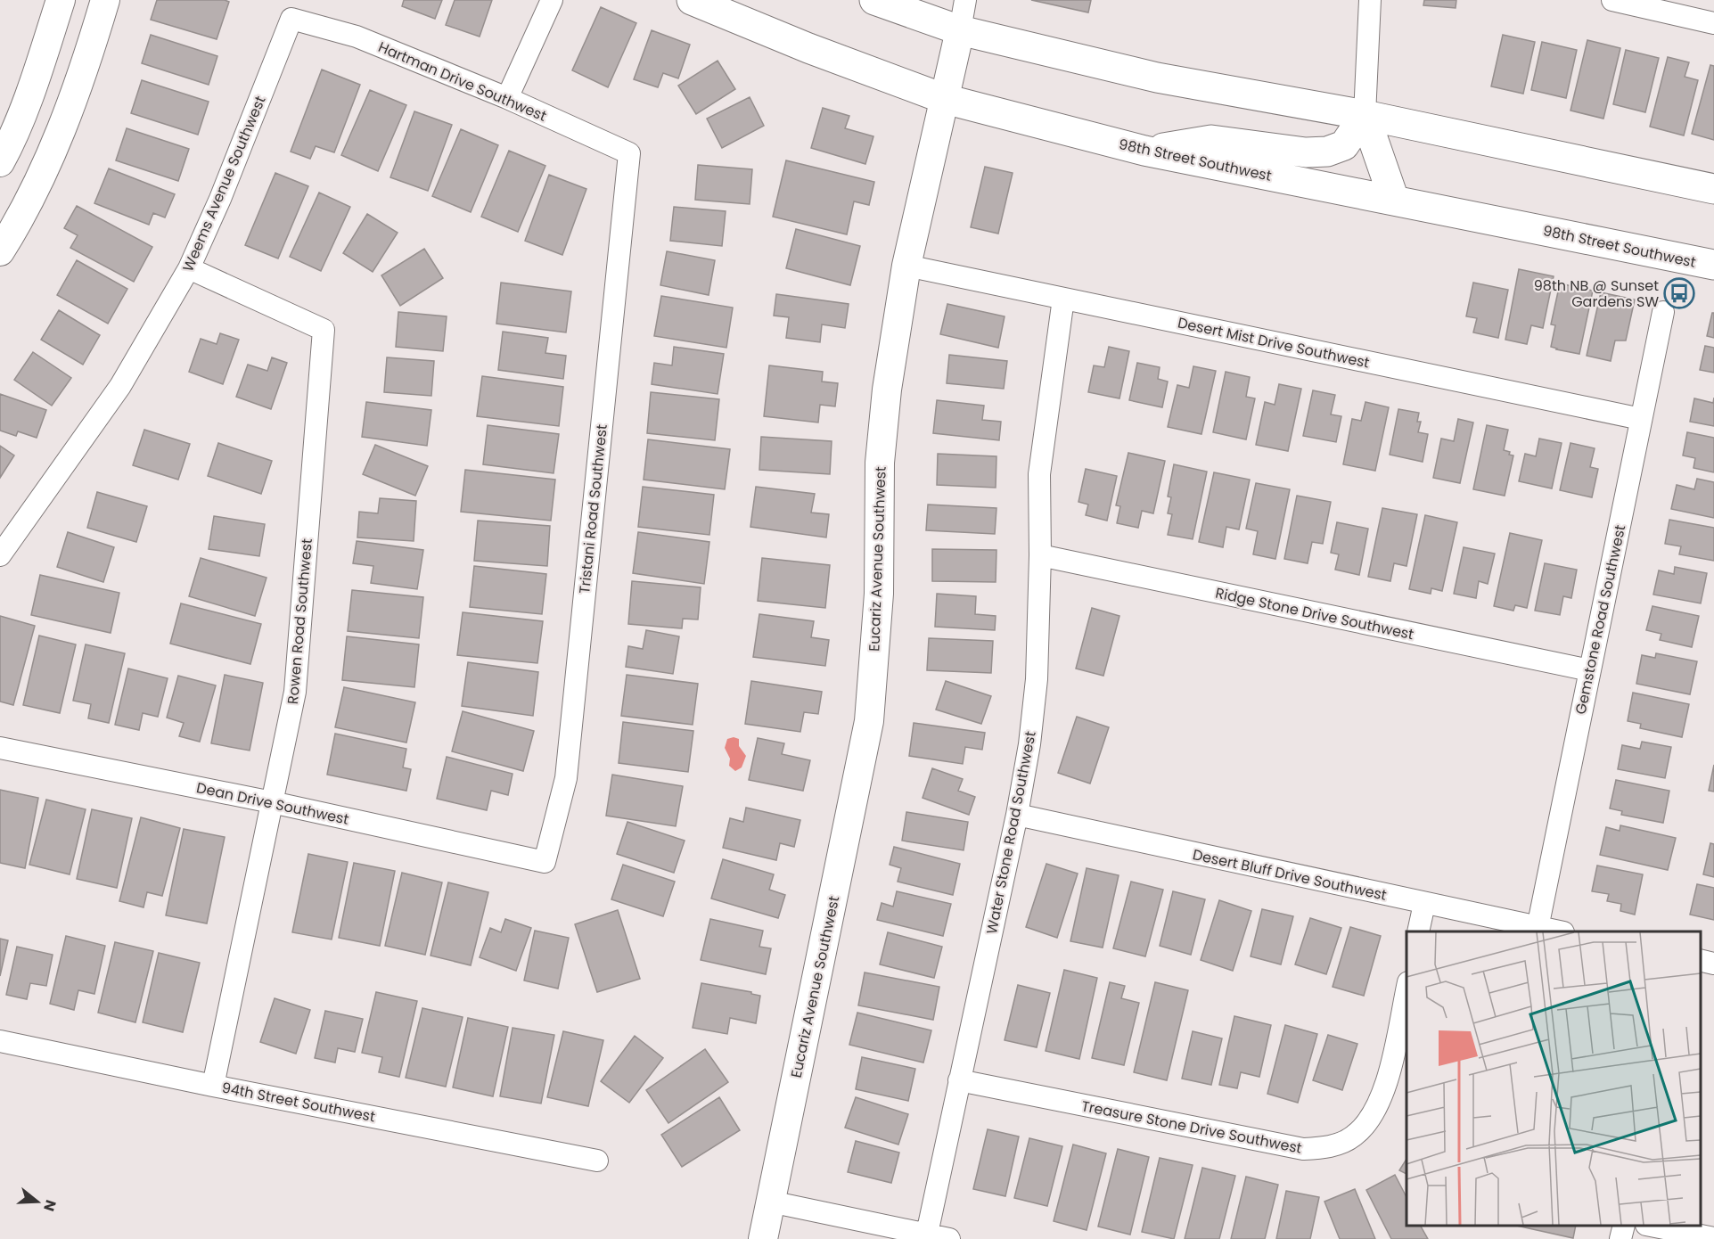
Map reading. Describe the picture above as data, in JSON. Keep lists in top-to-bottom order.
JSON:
{
  "streets": {
    "main road": ["98th Street Southwest"],
    "street": [
      "Hartman Drive Southwest",
      "Weems Avenue Southwest",
      "Desert Mist Drive Southwest",
      "Tristani Road Southwest",
      "Eucariz Avenue Southwest",
      "Ridge Stone Drive Southwest",
      "Gemstone Road Southwest",
      "Rowen Road Southwest",
      "Dean Drive Southwest",
      "Water Stone Road Southwest",
      "Desert Bluff Drive Southwest",
      "94th Street Southwest",
      "Treasure Stone Drive Southwest"
    ]
  },
  "crossings": [
    ["Hartman Drive Southwest", "Weems Avenue Southwest"],
    ["Hartman Drive Southwest", "Tristani Road Southwest"],
    ["98th Street Southwest", "Eucariz Avenue Southwest"],
    ["Weems Avenue Southwest", "Rowen Road Southwest"],
    ["Desert Mist Drive Southwest", "Eucariz Avenue Southwest"],
    ["Desert Mist Drive Southwest", "Gemstone Road Southwest"],
    ["Desert Mist Drive Southwest", "Water Stone Road Southwest"],
    ["Tristani Road Southwest", "Dean Drive Southwest"],
    ["Ridge Stone Drive Southwest", "Gemstone Road Southwest"],
    ["Ridge Stone Drive Southwest", "Water Stone Road Southwest"],
    ["Gemstone Road Southwest", "Desert Bluff Drive Southwest"],
    ["Rowen Road Southwest", "Dean Drive Southwest"],
    ["Rowen Road Southwest", "94th Street Southwest"],
    ["Water Stone Road Southwest", "Desert Bluff Drive Southwest"],
    ["Water Stone Road Southwest", "Treasure Stone Drive Southwest"]
  ],
  "places": {
    "bus stop": ["98th NB @ Sunset Gardens SW"]
  },
  "north": "right"
}
